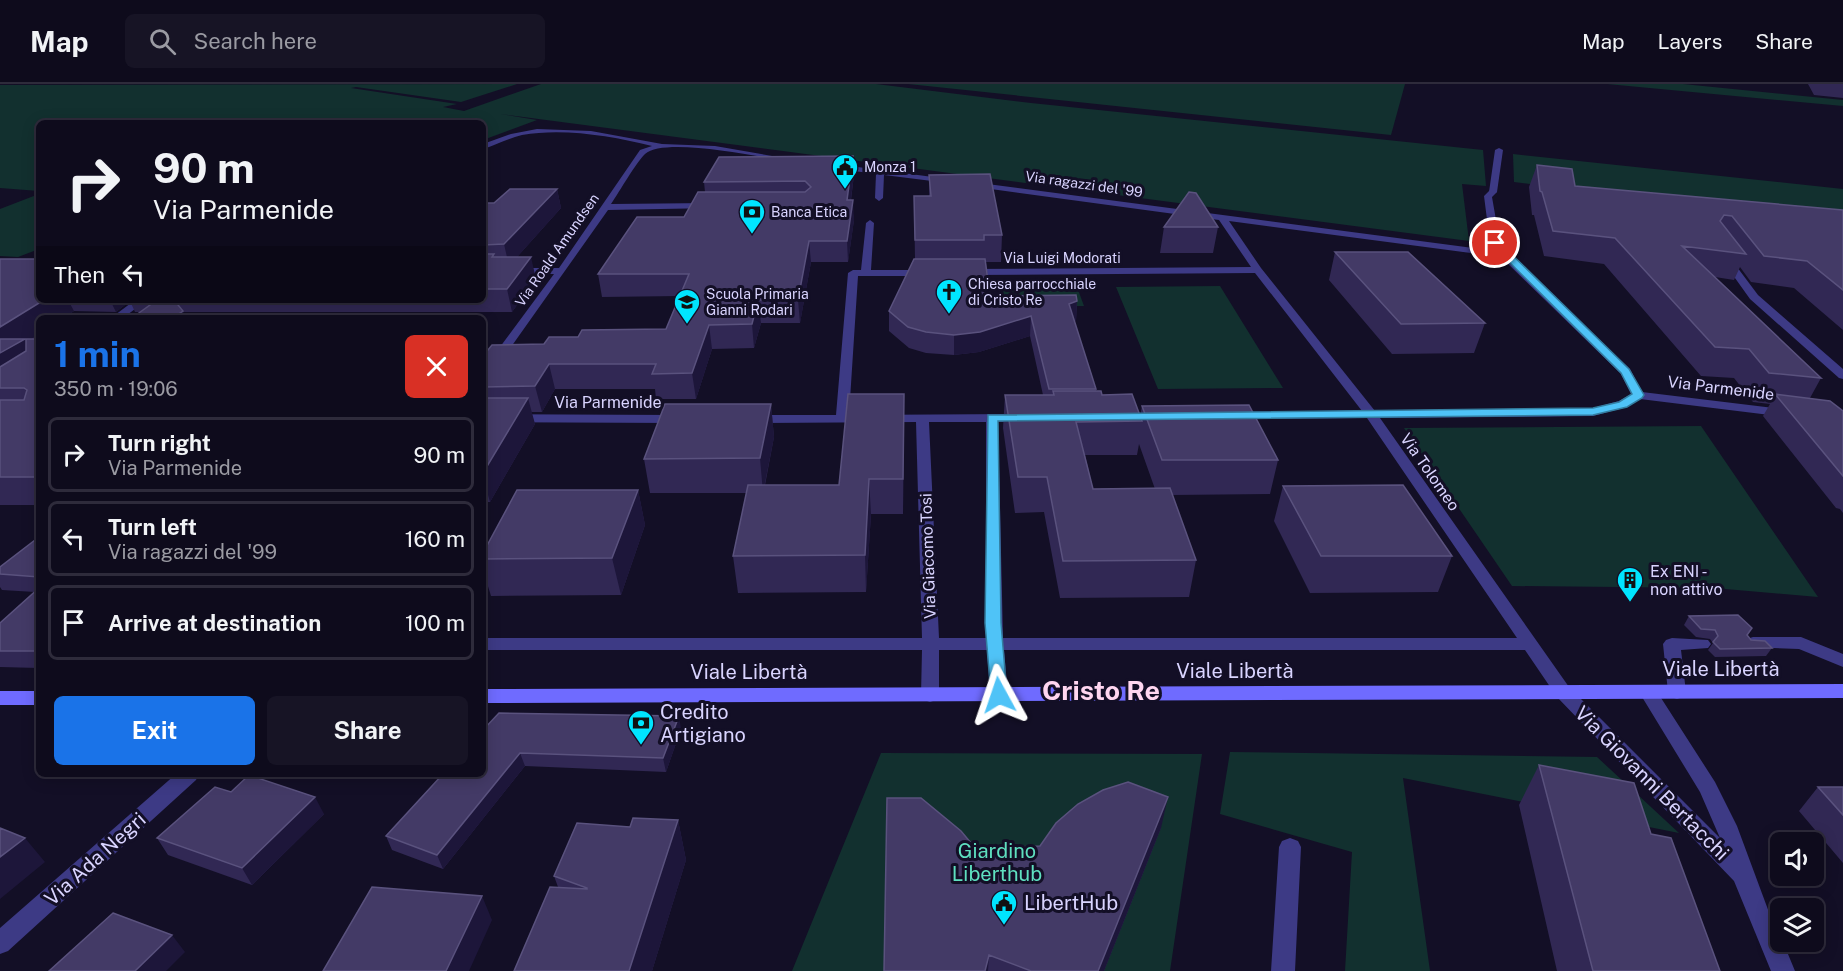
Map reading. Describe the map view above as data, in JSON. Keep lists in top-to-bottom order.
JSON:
{
  "streets": {
    "main road": ["Viale Libertà"],
    "street": [
      "Via ragazzi del '99",
      "Via Roald Amundsen",
      "Via Luigi Modorati",
      "Via Parmenide",
      "Via Tolomeo",
      "Via Giacomo Tosi",
      "Via Giovanni Bertacchi",
      "Via Ada Negri"
    ]
  },
  "crossings": [
    ["Via ragazzi del '99", "Via Tolomeo"],
    ["Via Luigi Modorati", "Via Tolomeo"],
    ["Via Tolomeo", "Viale Libertà"],
    ["Via Tolomeo", "Via Giovanni Bertacchi"],
    ["Via Giacomo Tosi", "Viale Libertà"],
    ["Viale Libertà", "Via Giovanni Bertacchi"]
  ],
  "districts": ["Cristo Re"],
  "parks": ["Giardino Liberthub"],
  "places": {
    "public building": ["Monza 1", "LibertHub"],
    "bank": ["Banca Etica", "Credito Artigiano"],
    "church": ["Chiesa parrocchiale di Cristo Re"],
    "school or university": ["Scuola Primaria Gianni Rodari"],
    "building": ["Ex ENI - non attivo"]
  },
  "page": {
    "header": "Map",
    "search": "Search here",
    "nav": ["Map", "Layers", "Share"],
    "turn": ["90 m", "Via Parmenide"],
    "then": "Then",
    "heading": ["1 min", "350 m · 19:06"],
    "list": [
      {
        "name": "Turn right",
        "note": "Via Parmenide",
        "value": "90 m"
      },
      {
        "name": "Turn left",
        "note": "Via ragazzi del '99",
        "value": "160 m"
      },
      {
        "name": "Arrive at destination",
        "value": "100 m"
      }
    ],
    "buttons": ["Exit", "Share"]
  }
}
